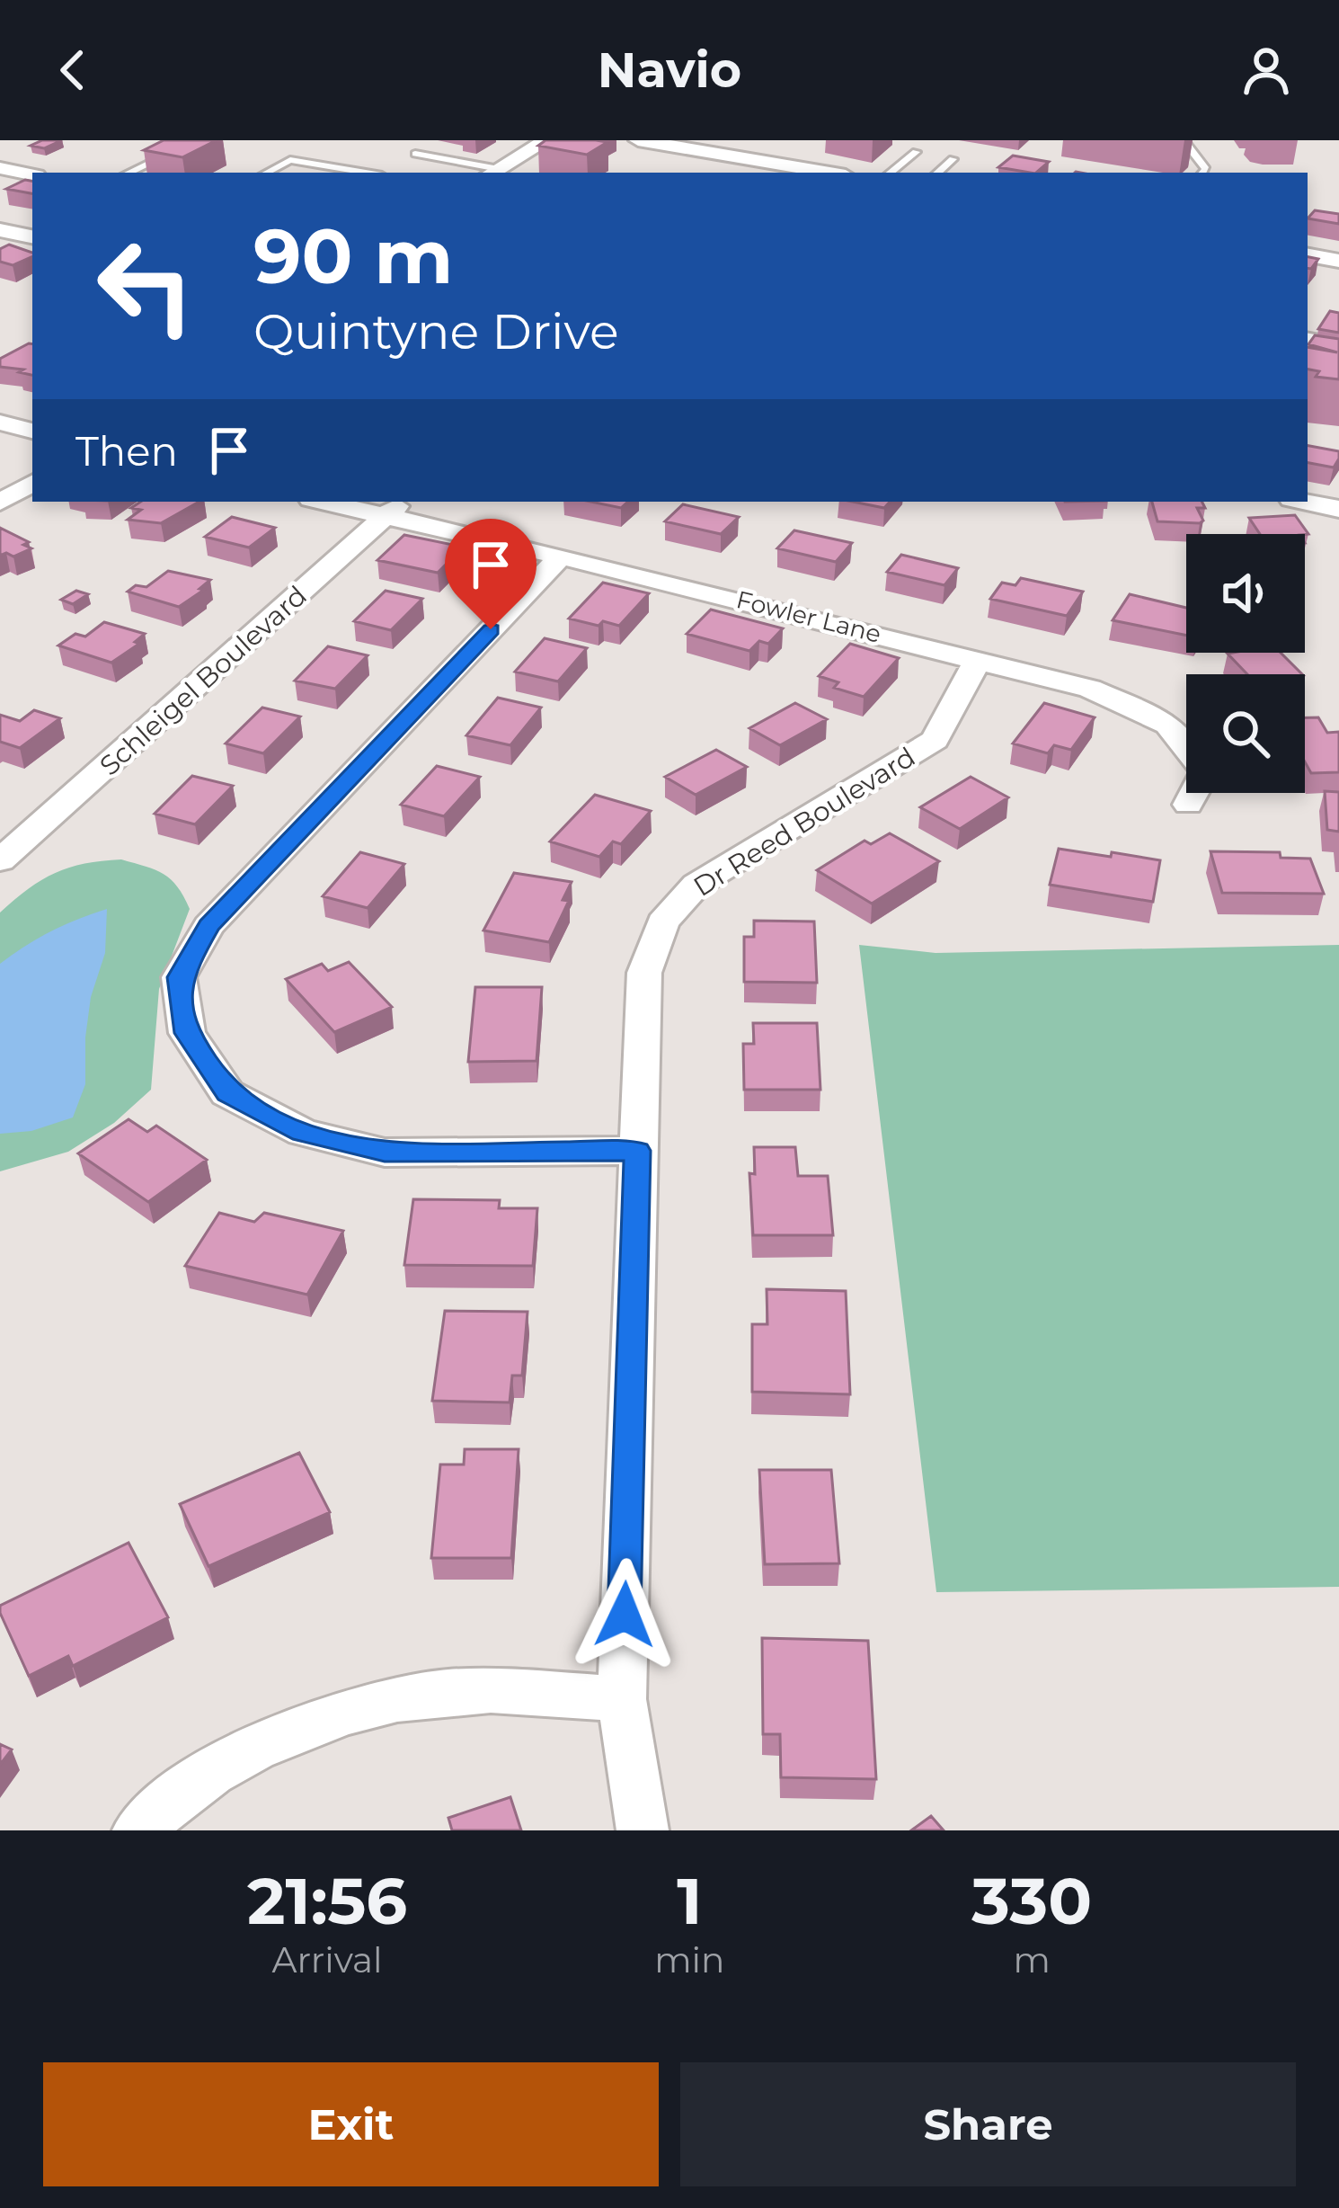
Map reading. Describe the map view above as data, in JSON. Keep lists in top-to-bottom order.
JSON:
{
  "streets": {
    "street": ["Fowler Lane", "Schleigel Boulevard", "Dr Reed Boulevard"]
  },
  "crossings": [
    ["Fowler Lane", "Schleigel Boulevard"],
    ["Fowler Lane", "Dr Reed Boulevard"]
  ],
  "page": {
    "header": "Navio",
    "turn": ["90 m", "Quintyne Drive"],
    "then": "Then",
    "eta": [
      "21:56",
      "Arrival",
      "1",
      "min",
      "330",
      "m"
    ],
    "buttons": ["Exit", "Share"]
  }
}
